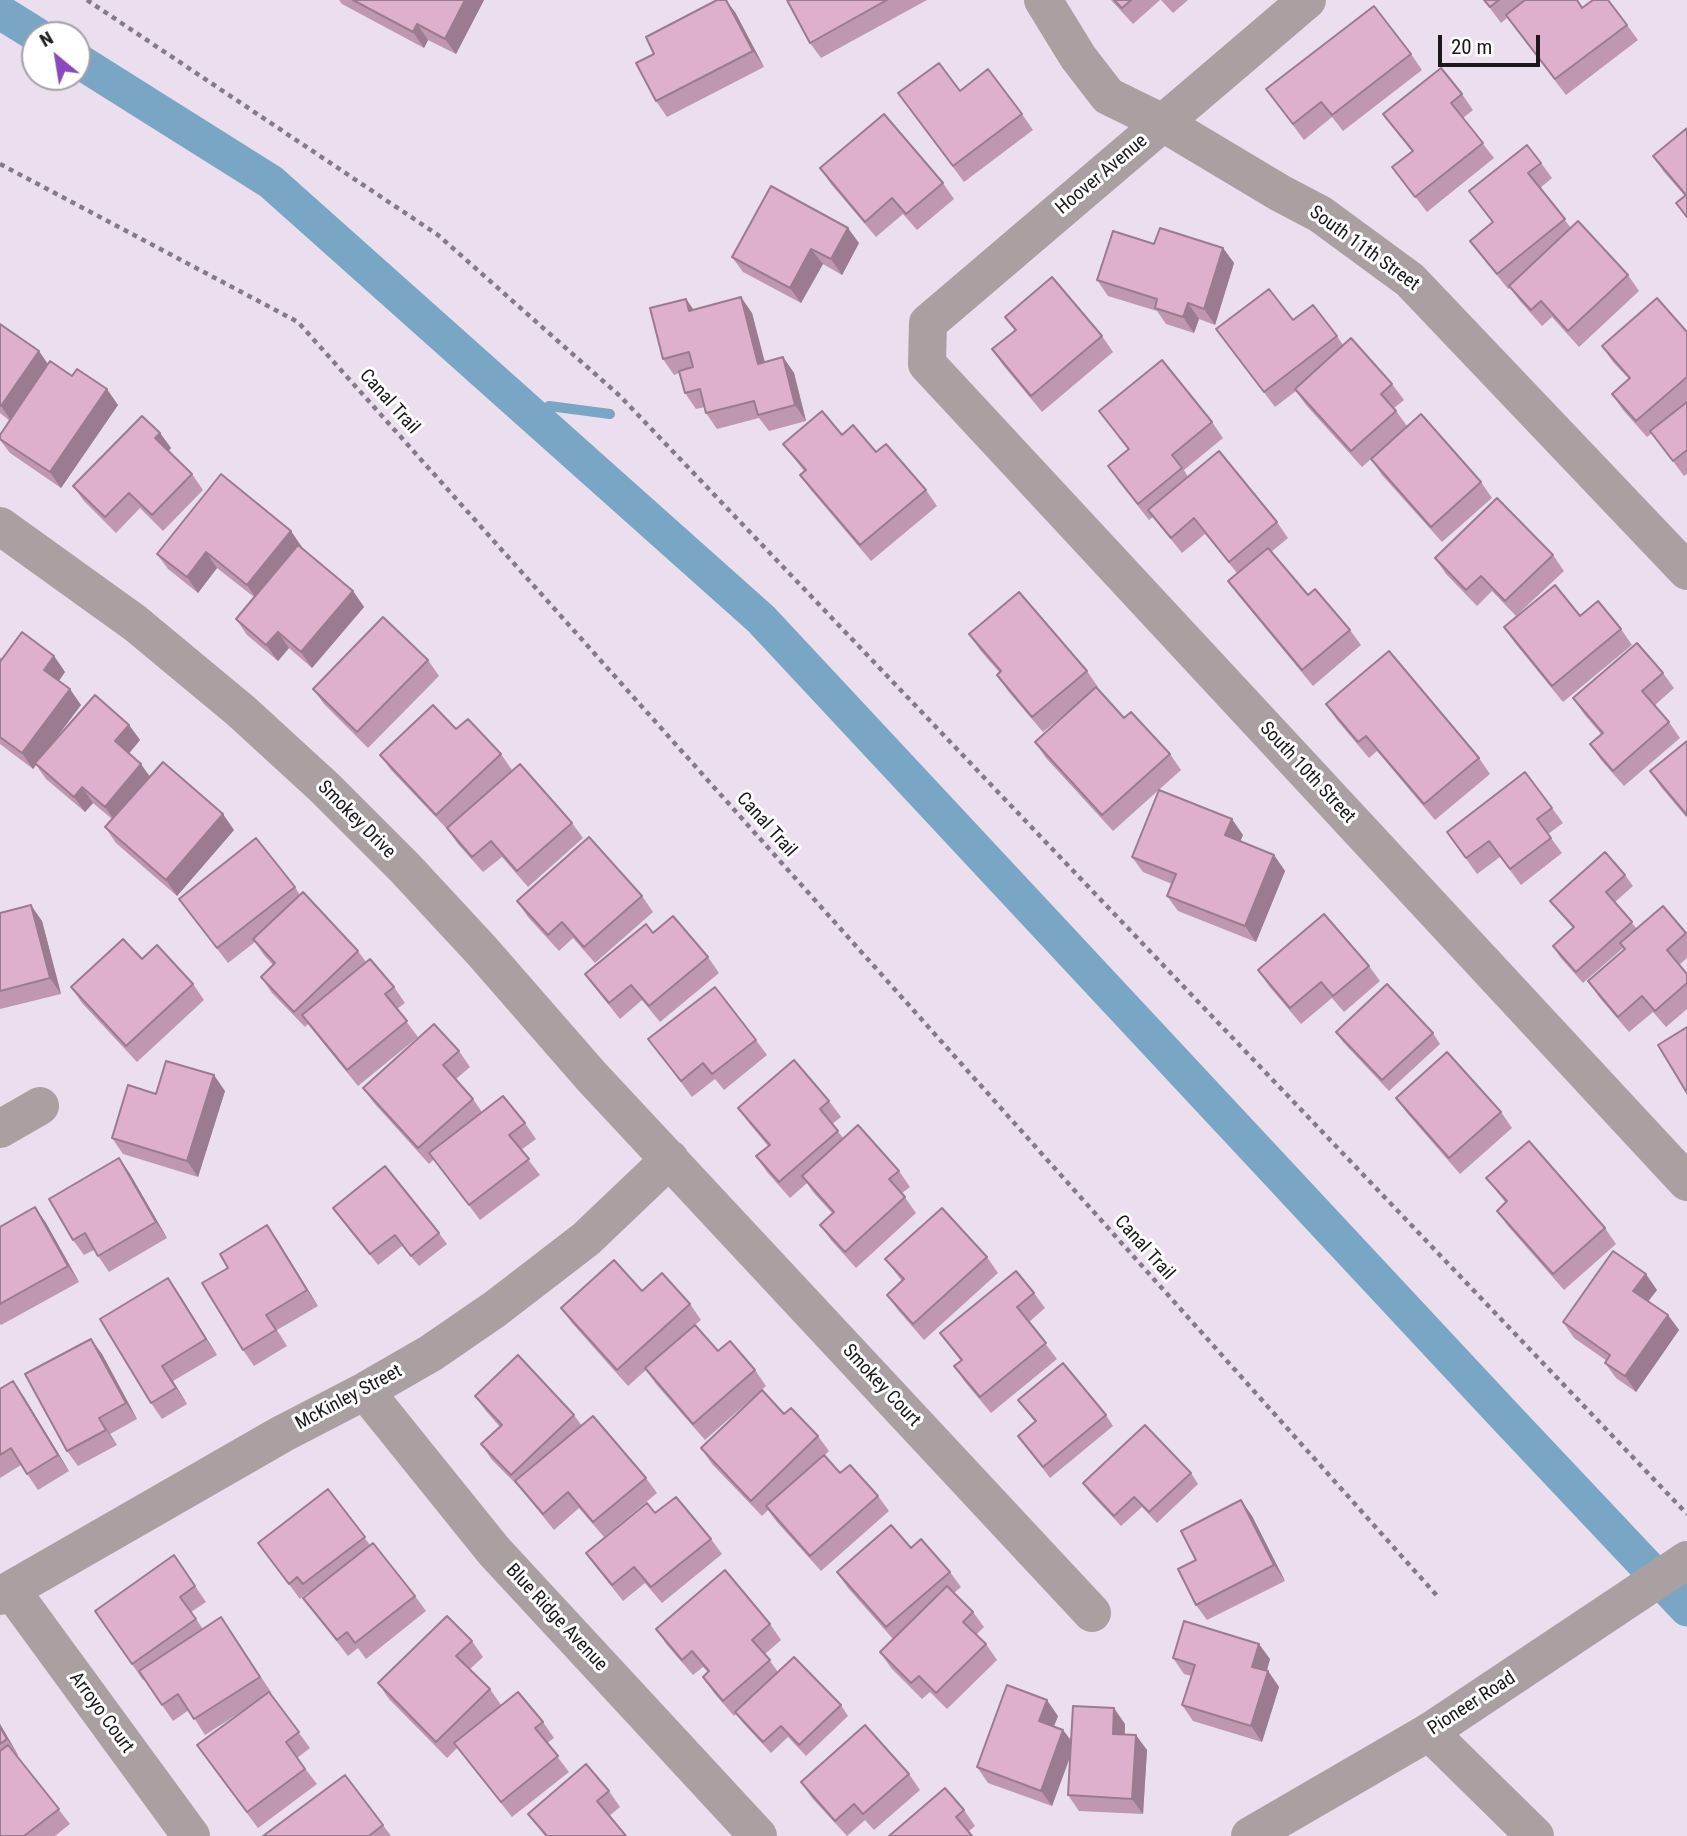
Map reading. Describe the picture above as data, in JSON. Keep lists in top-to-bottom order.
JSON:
{
  "streets": {
    "street": [
      "Hoover Avenue",
      "South 11th Street",
      "South 10th Street",
      "Smokey Drive",
      "Smokey Court",
      "McKinley Street",
      "Blue Ridge Avenue",
      "Pioneer Road",
      "Arroyo Court"
    ],
    "path": ["Canal Trail"]
  },
  "crossings": [
    ["Hoover Avenue", "South 11th Street"],
    ["Hoover Avenue", "South 10th Street"],
    ["Smokey Drive", "Smokey Court"],
    ["Smokey Drive", "McKinley Street"],
    ["Smokey Court", "McKinley Street"],
    ["McKinley Street", "Blue Ridge Avenue"],
    ["McKinley Street", "Arroyo Court"]
  ],
  "scale_bar": "20 m",
  "north": "top left"
}
